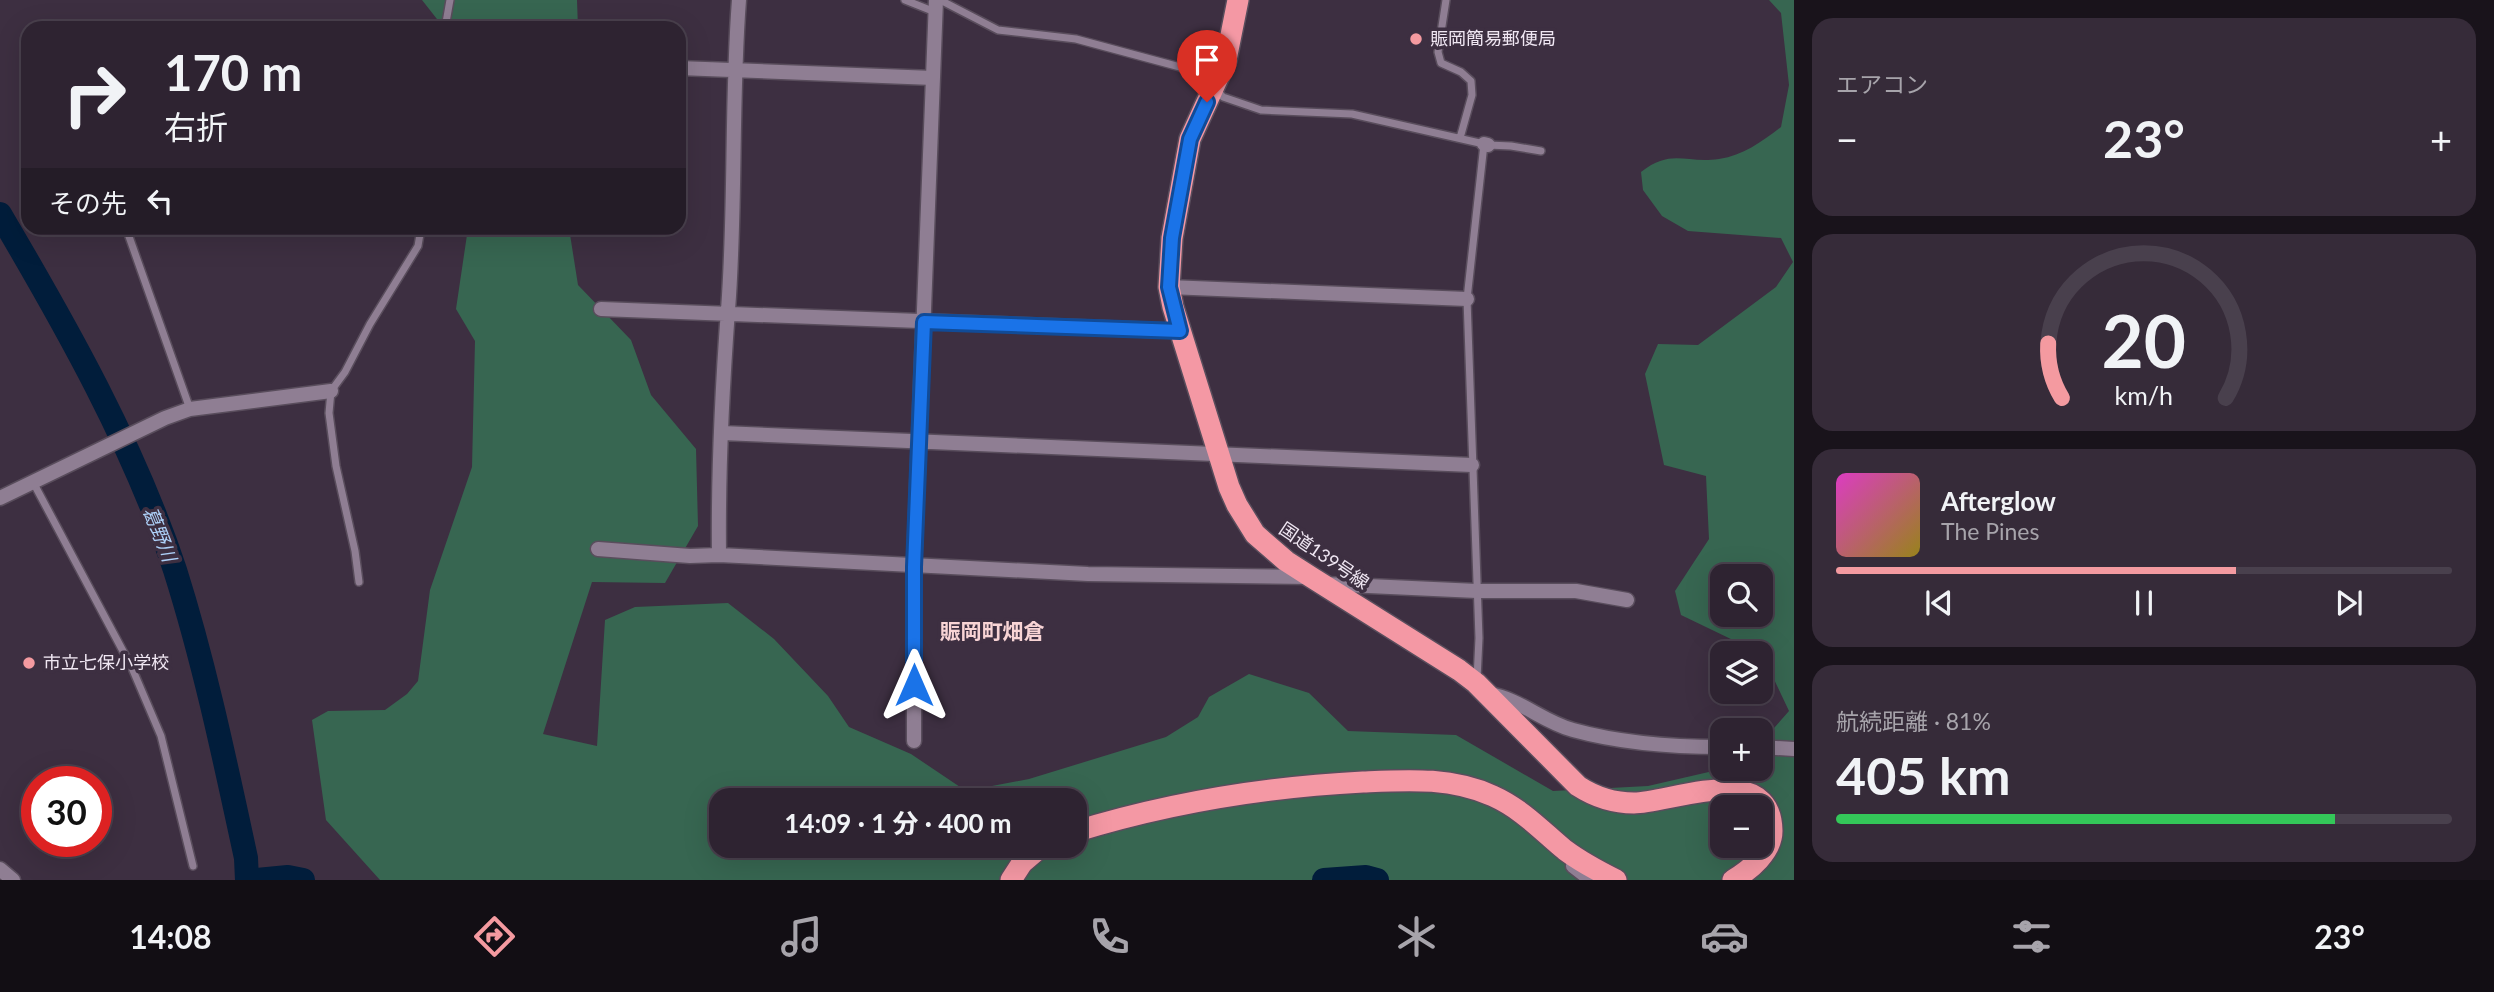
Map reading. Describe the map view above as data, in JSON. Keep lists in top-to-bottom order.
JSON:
{
  "streets": {
    "highway": ["国道139号線"]
  },
  "districts": ["賑岡町畑倉"],
  "water": ["葛野川"],
  "places": ["賑岡簡易郵便局", "市立七保小学校"],
  "page": {
    "tile": [
      "エアコン",
      ["航続距離 · 81%", "405 km"]
    ],
    "turn": ["170 m", "右折"],
    "heat": ["−", "23°", "+"],
    "then": "その先",
    "song": ["Afterglow", "The Pines"],
    "map_buttons": ["+", "−"],
    "limit": "30",
    "trip": "14:09 · 1 分 · 400 m",
    "tabs": ["14:08", "23°"],
    "gauge": ["20", "km/h"]
  }
}
